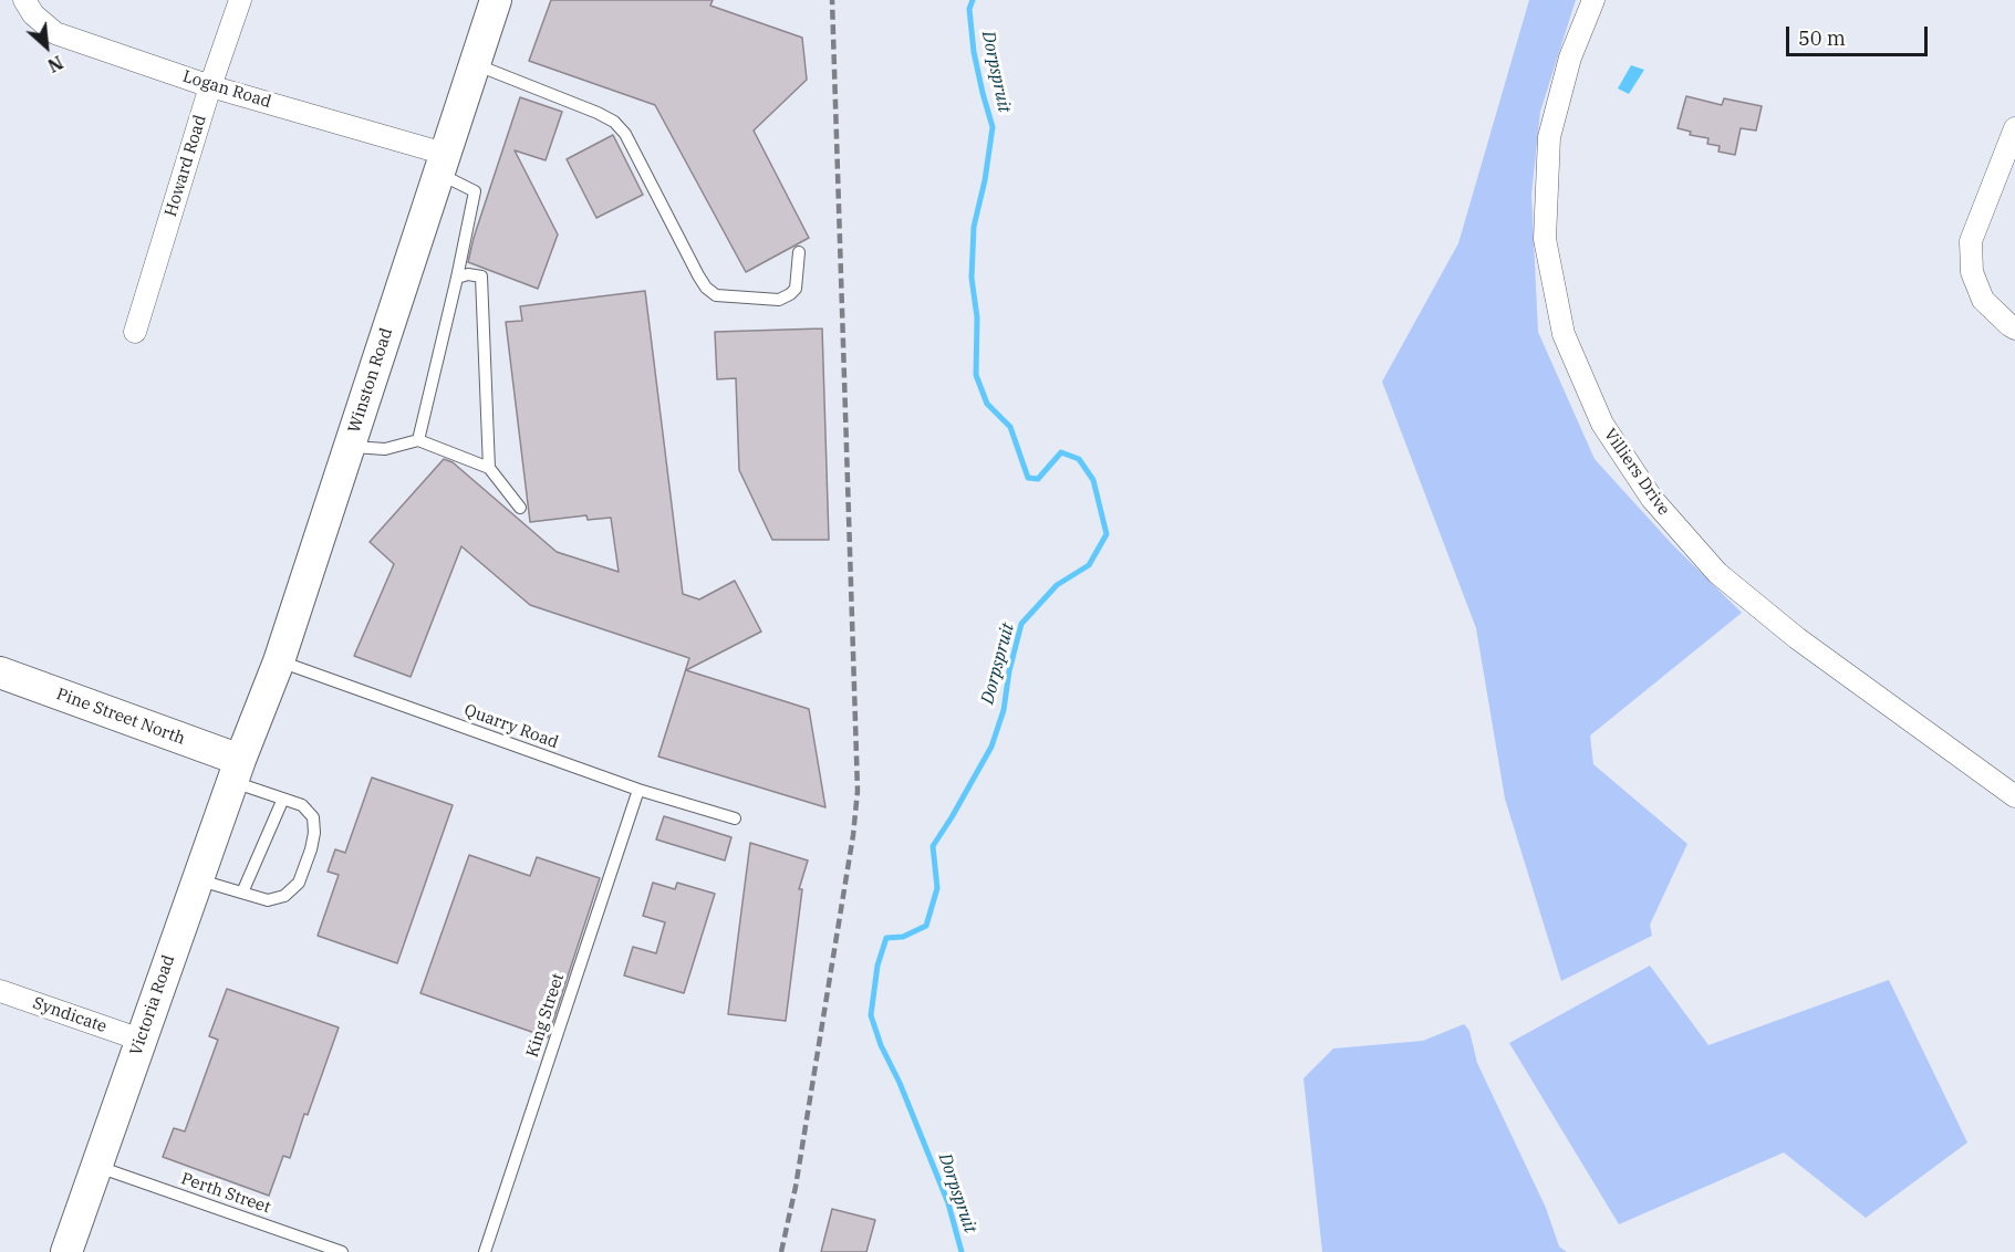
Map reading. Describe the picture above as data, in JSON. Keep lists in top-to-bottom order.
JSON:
{
  "streets": {
    "street": [
      "Logan Road",
      "Howard Road",
      "Winston Road",
      "Villiers Drive",
      "Pine Street North",
      "Victoria Road",
      "Syndicate"
    ],
    "lane": ["Quarry Road", "King Street", "Perth Street"]
  },
  "crossings": [
    ["Logan Road", "Howard Road"],
    ["Logan Road", "Winston Road"],
    ["Winston Road", "Pine Street North"],
    ["Winston Road", "Quarry Road"],
    ["Winston Road", "Victoria Road"],
    ["Pine Street North", "Victoria Road"],
    ["Quarry Road", "King Street"],
    ["Victoria Road", "Syndicate"],
    ["Victoria Road", "Perth Street"]
  ],
  "water": ["Dorpspruit"],
  "scale_bar": "50 m",
  "north": "bottom right"
}
